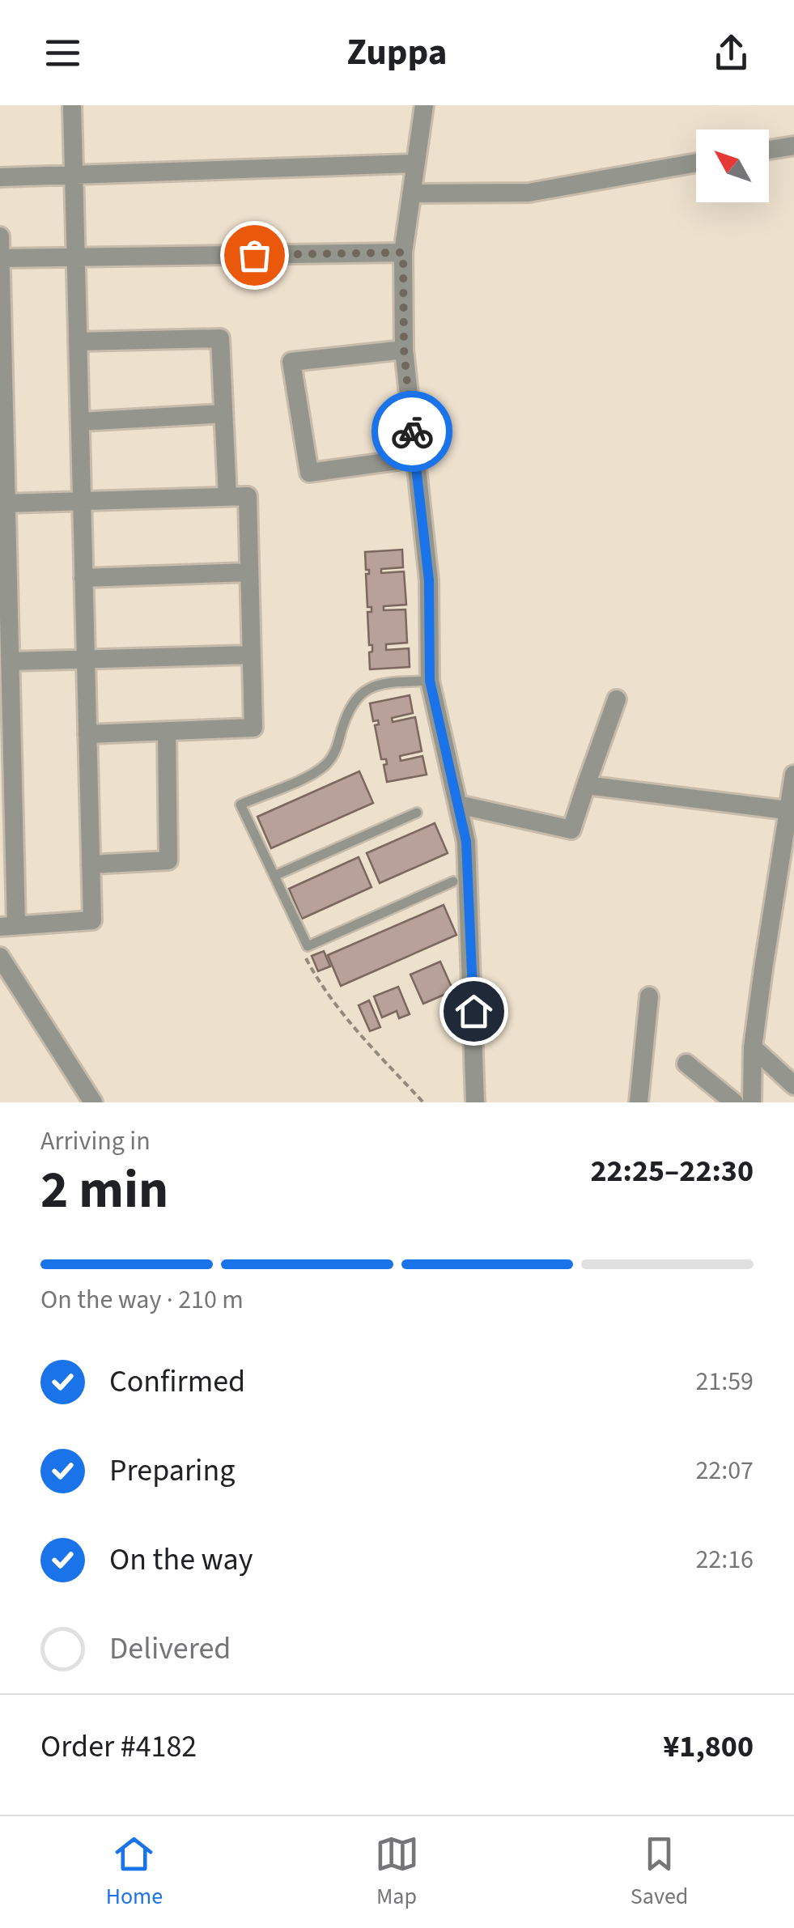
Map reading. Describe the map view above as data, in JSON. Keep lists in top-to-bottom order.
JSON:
{
  "north": "top left",
  "page": {
    "header": "Zuppa",
    "heading": ["2 min", "Arriving in", "22:25–22:30"],
    "panel": ["Order #4182", "¥1,800"],
    "bar": "On the way · 210 m",
    "list": [
      ["Confirmed", "21:59"],
      ["Preparing", "22:07"],
      ["On the way", "22:16"],
      "Delivered"
    ],
    "tabs": ["Home", "Map", "Saved"]
  }
}
